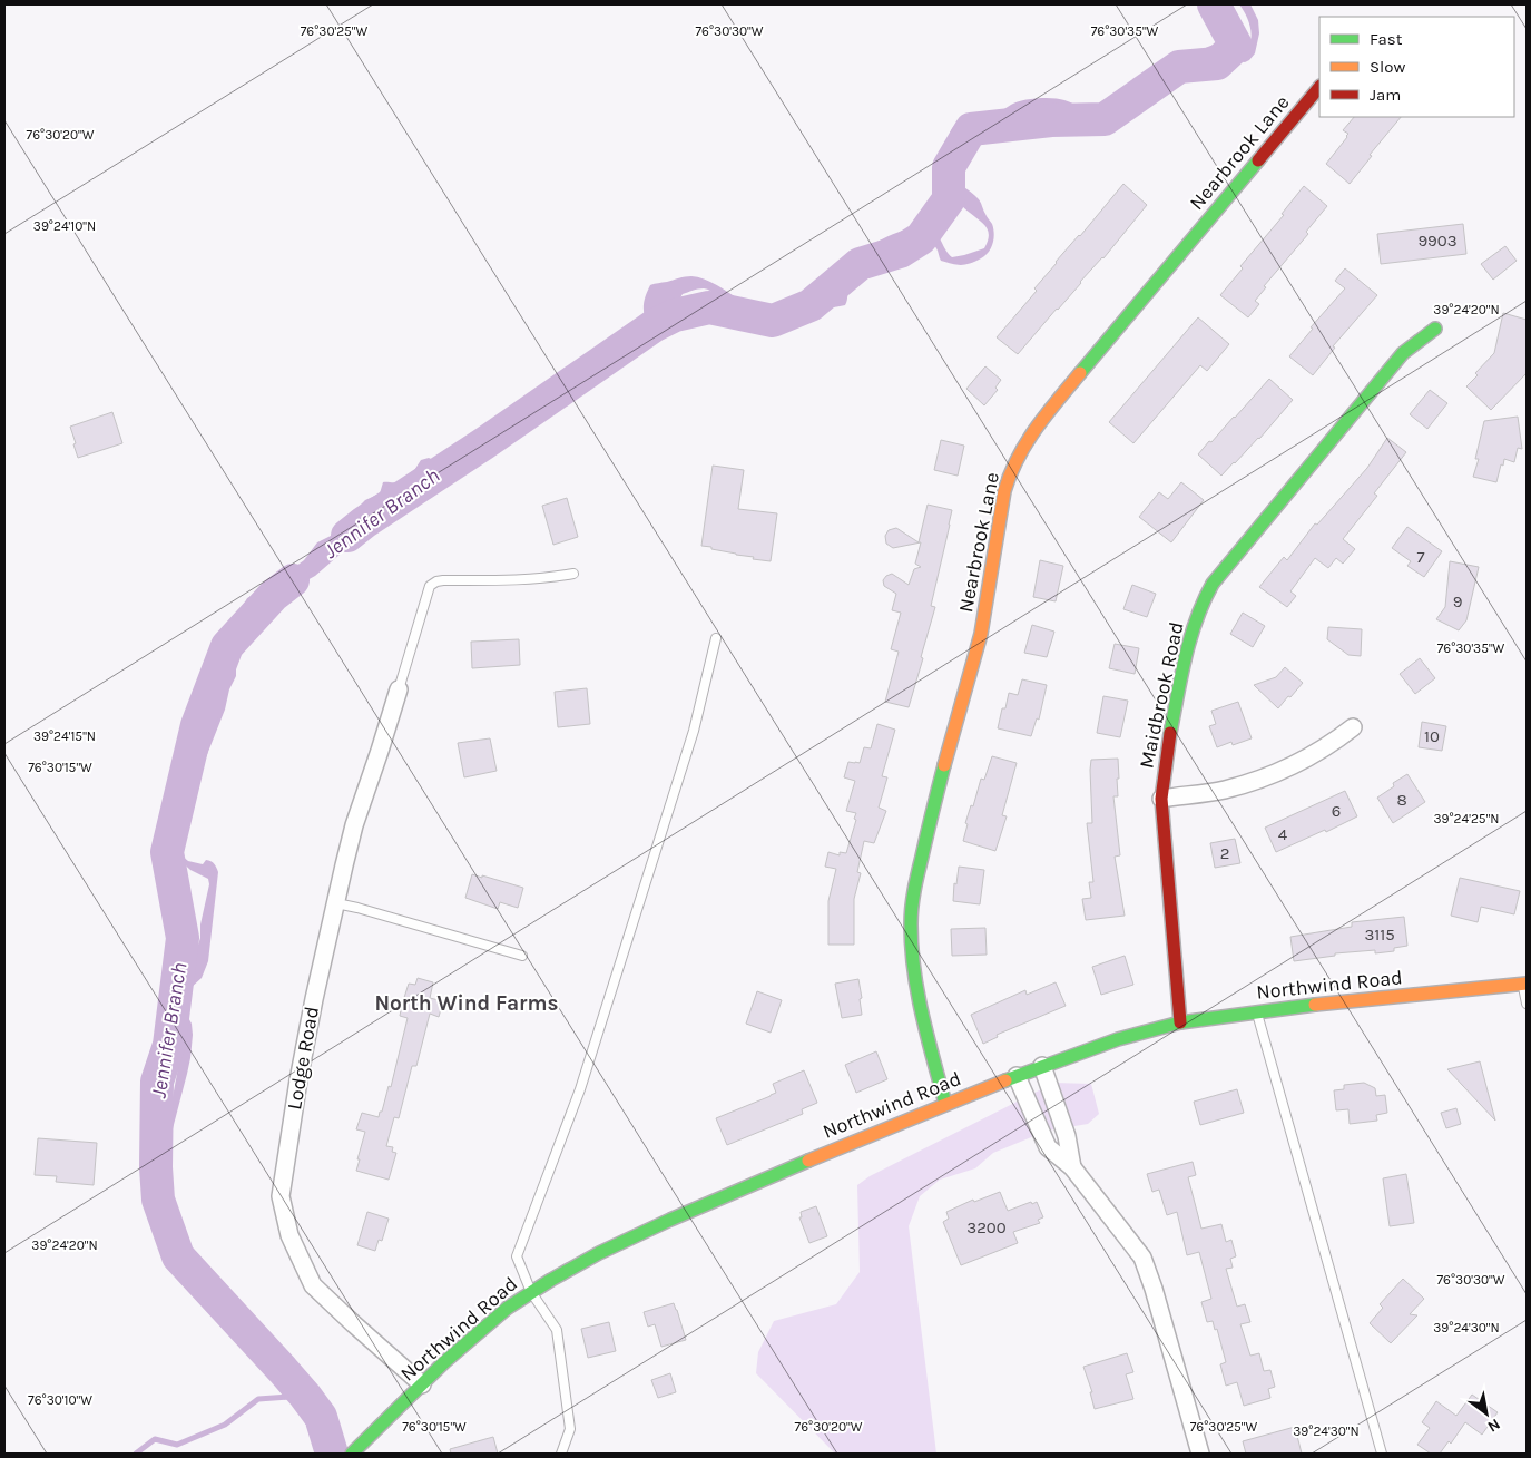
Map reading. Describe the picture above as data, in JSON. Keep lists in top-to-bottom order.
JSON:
{
  "streets": {
    "street": [
      "Nearbrook Lane",
      "Maidbrook Road",
      "Northwind Road",
      "Lodge Road"
    ]
  },
  "crossings": [
    ["Nearbrook Lane", "Northwind Road"],
    ["Maidbrook Road", "Northwind Road"],
    ["Northwind Road", "Lodge Road"]
  ],
  "districts": ["North Wind Farms"],
  "water": ["Jennifer Branch"],
  "house_numbers": [
    "9903",
    "7",
    "9",
    "10",
    "8",
    "6",
    "4",
    "2",
    "3115",
    "3200"
  ],
  "legend": ["Fast", "Slow", "Jam"],
  "north": "bottom right",
  "coordinates": [
    "76°30'25\"W",
    "76°30'30\"W",
    "76°30'35\"W",
    "76°30'20\"W",
    "39°24'10\"N",
    "39°24'20\"N",
    "39°24'15\"N",
    "76°30'15\"W",
    "39°24'25\"N",
    "39°24'30\"N",
    "76°30'10\"W"
  ]
}
